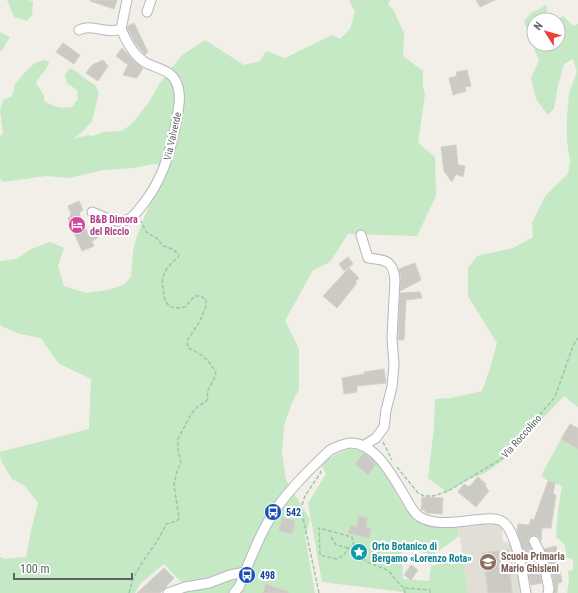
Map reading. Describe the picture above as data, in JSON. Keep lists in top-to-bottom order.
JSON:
{
  "streets": {
    "street": ["Via Valverde"],
    "path": ["Via Roccolino"]
  },
  "places": {
    "hotel": ["B&B Dimora del Riccio"],
    "bus stop": ["542", "498"],
    "place": ["Orto Botanico di Bergamo «Lorenzo Rota»"],
    "school or university": ["Scuola Primaria Mario Ghisleni"]
  },
  "scale_bar": "100 m",
  "north": "top left"
}
